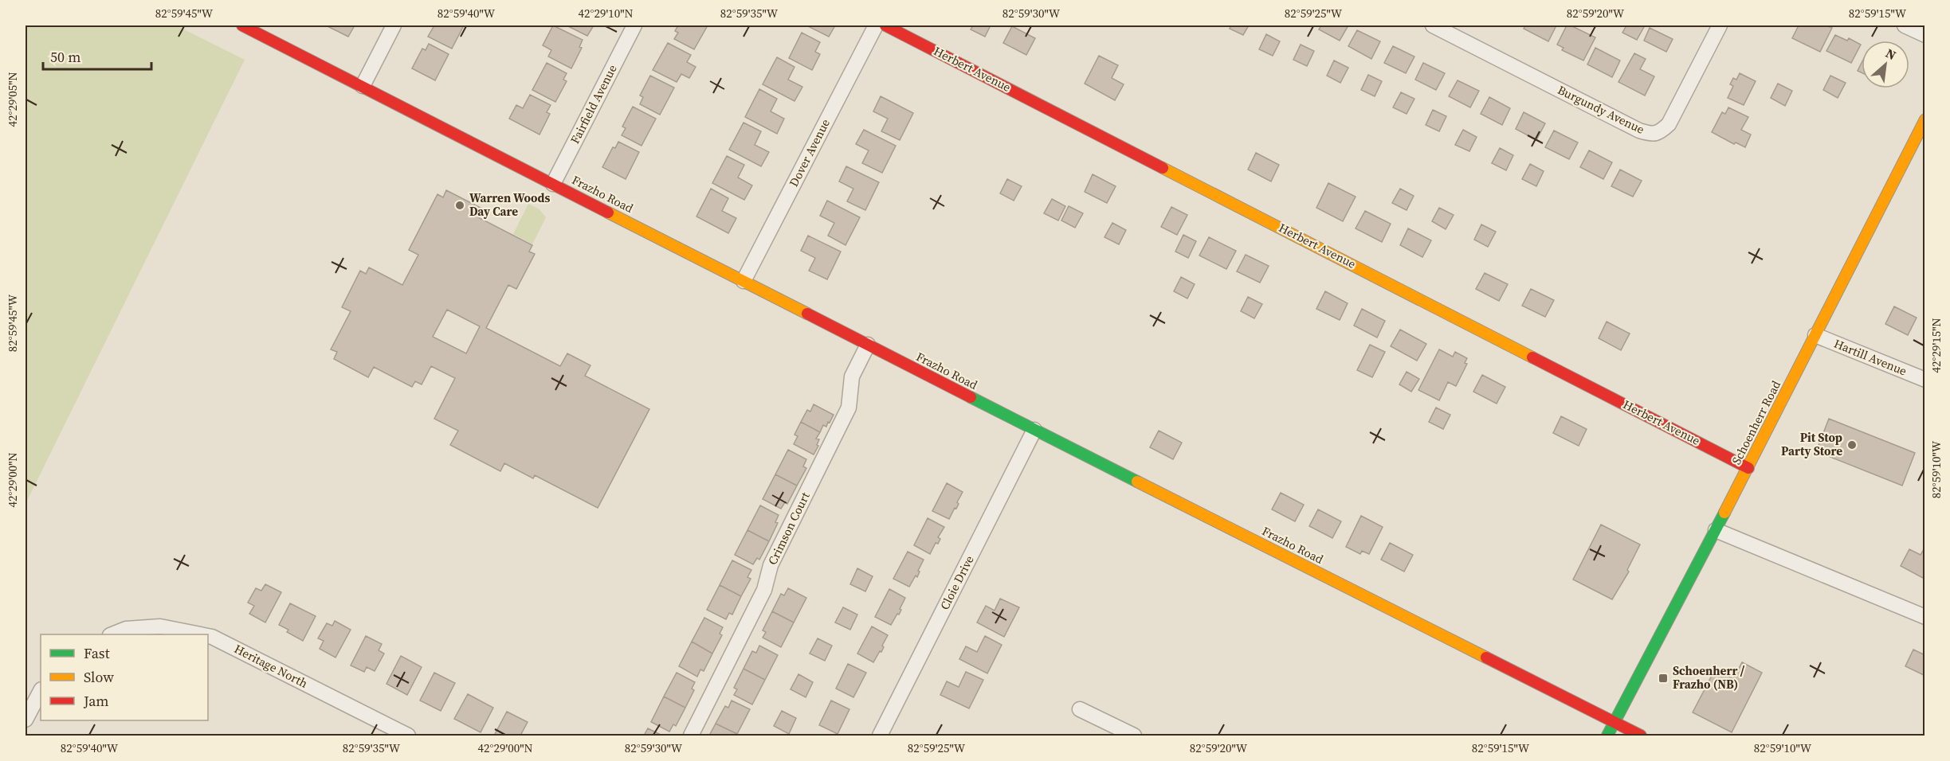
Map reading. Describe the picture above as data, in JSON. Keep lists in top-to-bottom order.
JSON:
{
  "streets": {
    "street": [
      "Herbert Avenue",
      "Fairfield Avenue",
      "Burgundy Avenue",
      "Dover Avenue",
      "Frazho Road",
      "Hartill Avenue",
      "Schoenherr Road",
      "Crimson Court",
      "Cloie Drive",
      "Heritage North"
    ]
  },
  "crossings": [
    ["Herbert Avenue", "Schoenherr Road"],
    ["Fairfield Avenue", "Frazho Road"],
    ["Dover Avenue", "Frazho Road"],
    ["Frazho Road", "Schoenherr Road"],
    ["Frazho Road", "Crimson Court"],
    ["Frazho Road", "Cloie Drive"],
    ["Hartill Avenue", "Schoenherr Road"]
  ],
  "places": {
    "other": ["Warren Woods Day Care", "Pit Stop Party Store"],
    "transit": ["Schoenherr / Frazho (NB)"]
  },
  "legend": ["Fast", "Slow", "Jam"],
  "scale_bar": "50 m",
  "north": "top right",
  "coordinates": [
    "82°59'45\"W",
    "82°59'40\"W",
    "42°29'10\"N",
    "82°59'35\"W",
    "82°59'30\"W",
    "82°59'25\"W",
    "82°59'20\"W",
    "82°59'15\"W",
    "42°29'05\"N",
    "42°29'15\"N",
    "82°59'10\"W",
    "42°29'00\"N"
  ]
}
